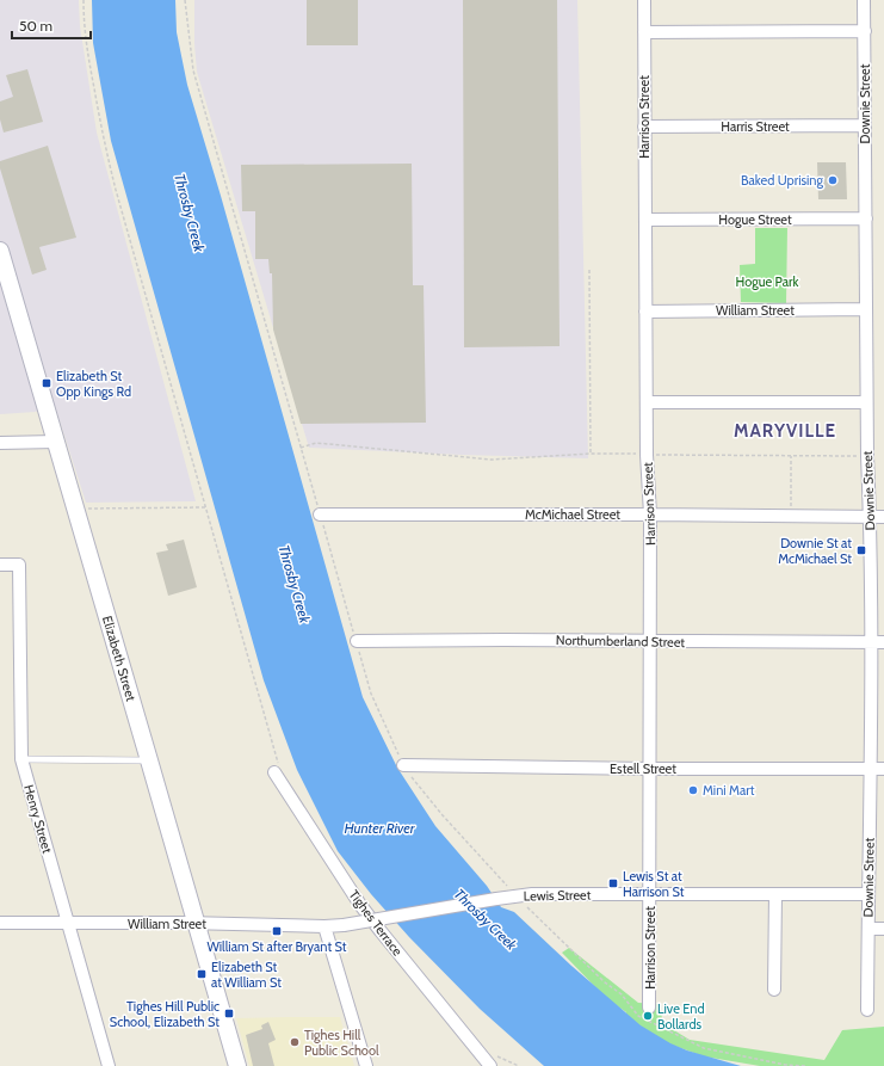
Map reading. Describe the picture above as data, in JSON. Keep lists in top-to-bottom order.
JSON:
{
  "streets": {
    "main road": ["Elizabeth Street"],
    "street": [
      "Downie Street",
      "Harrison Street",
      "Harris Street",
      "Hogue Street",
      "William Street",
      "McMichael Street",
      "Northumberland Street",
      "Estell Street",
      "Henry Street",
      "Lewis Street",
      "Tighes Terrace"
    ]
  },
  "crossings": [
    ["Downie Street", "Harris Street"],
    ["Downie Street", "Hogue Street"],
    ["Downie Street", "William Street"],
    ["Downie Street", "McMichael Street"],
    ["Downie Street", "Northumberland Street"],
    ["Downie Street", "Estell Street"],
    ["Downie Street", "Lewis Street"],
    ["Harrison Street", "Harris Street"],
    ["Harrison Street", "Hogue Street"],
    ["Harrison Street", "William Street"],
    ["Harrison Street", "McMichael Street"],
    ["Harrison Street", "Northumberland Street"],
    ["Harrison Street", "Estell Street"],
    ["Harrison Street", "Lewis Street"],
    ["William Street", "Elizabeth Street"],
    ["William Street", "Henry Street"],
    ["William Street", "Lewis Street"]
  ],
  "districts": ["MARYVILLE"],
  "water": ["Throsby Creek", "Hunter River"],
  "parks": ["Hogue Park"],
  "places": {
    "other": [
      "Baked Uprising",
      "Mini Mart",
      "Live End Bollards",
      "Tighes Hill Public School"
    ],
    "transit": [
      "Elizabeth St Opp Kings Rd",
      "Downie St at McMichael St",
      "Lewis St at Harrison St",
      "William St after Bryant St",
      "Elizabeth St at William St",
      "Tighes Hill Public School, Elizabeth St"
    ]
  },
  "scale_bar": "50 m"
}
